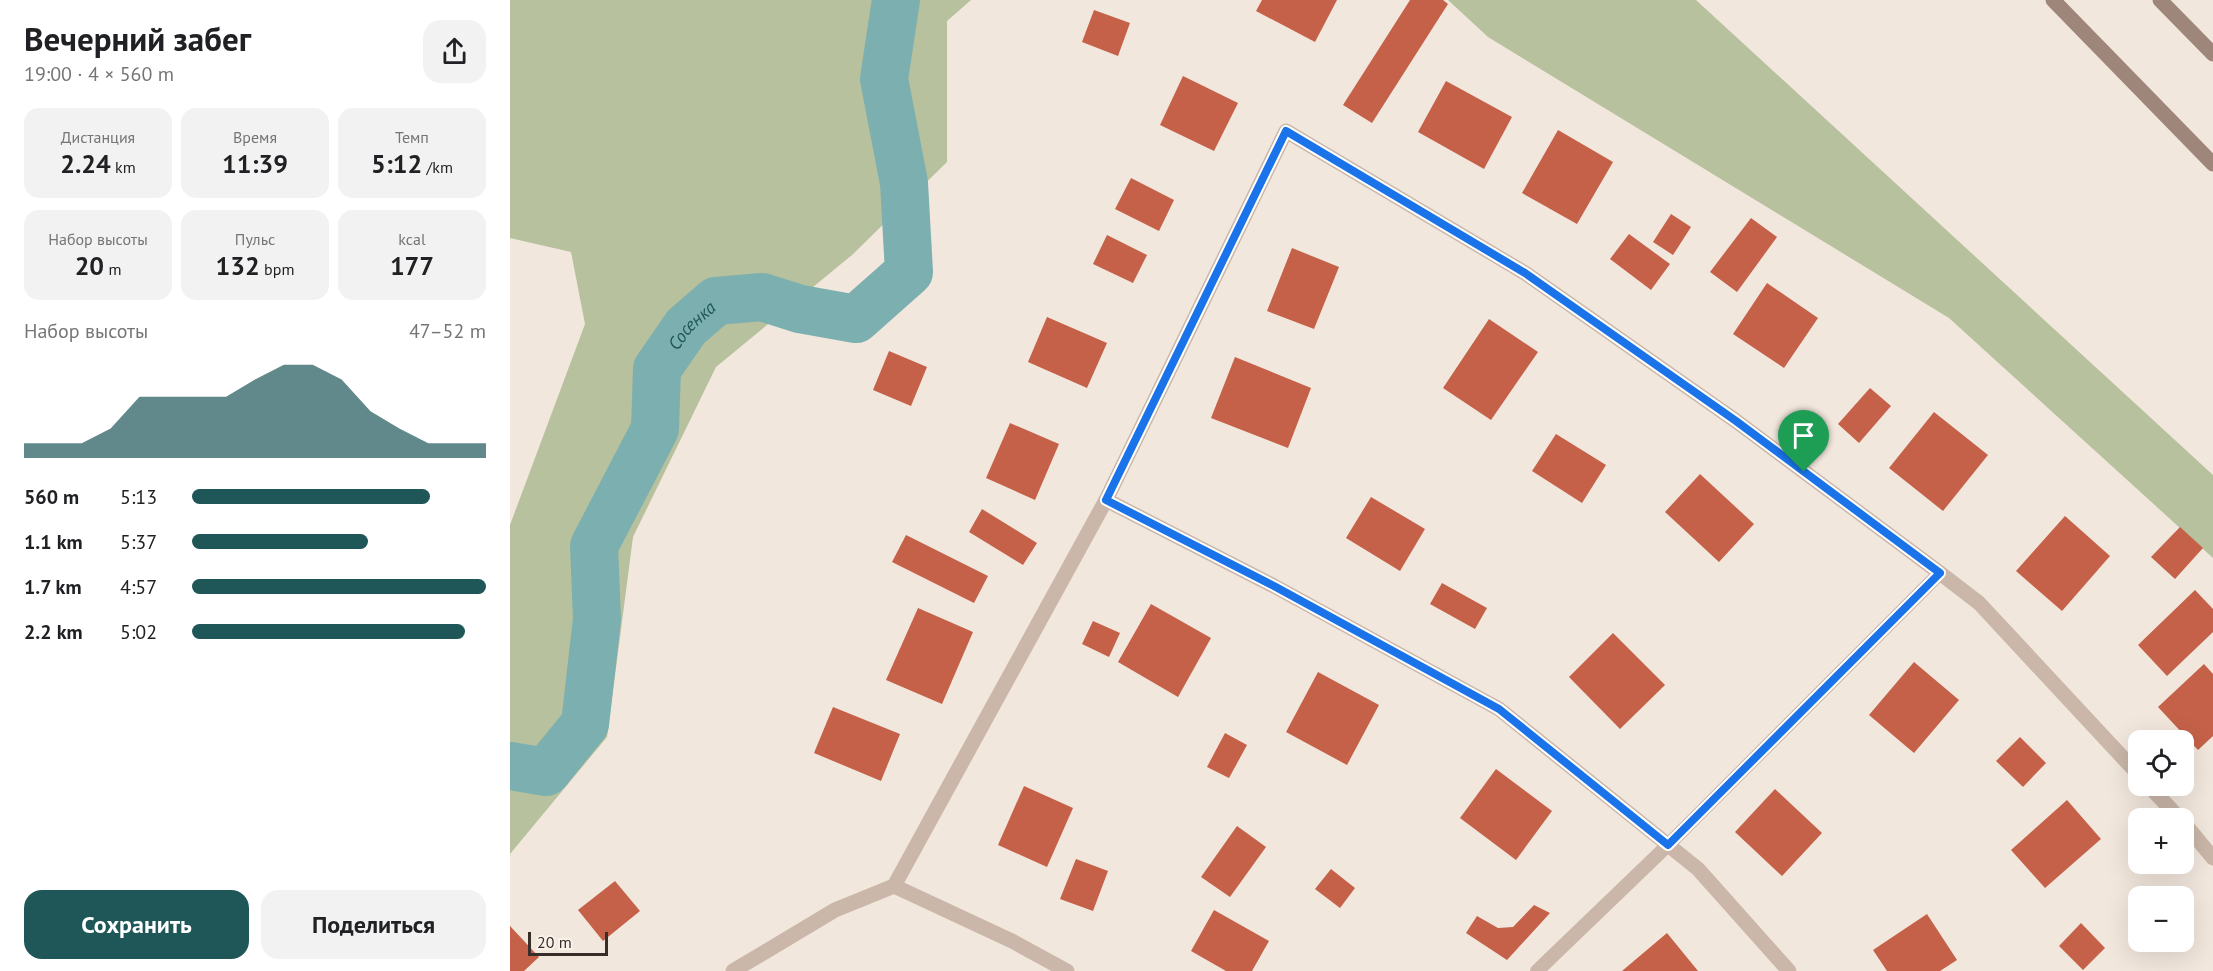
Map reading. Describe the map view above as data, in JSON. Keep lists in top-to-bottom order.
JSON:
{
  "water": ["Сосенка"],
  "scale_bar": "20 m",
  "page": {
    "heading": ["Вечерний забег", "19:00 · 4 × 560 m"],
    "stats": [
      ["Дистанция", "2.24 km"],
      ["Время", "11:39"],
      ["Темп", "5:12 /km"],
      ["Набор высоты", "20 m"],
      ["Пульс", "132 bpm"],
      ["kcal", "177"]
    ],
    "chart": ["Набор высоты", "47–52 m"],
    "list": [
      {
        "name": "560 m",
        "note": "5:13"
      },
      {
        "name": "1.1 km",
        "note": "5:37"
      },
      {
        "name": "1.7 km",
        "note": "4:57"
      },
      {
        "name": "2.2 km",
        "note": "5:02"
      }
    ],
    "map_buttons": ["+", "−"],
    "buttons": ["Сохранить", "Поделиться"],
    "scale": "20 m"
  }
}
